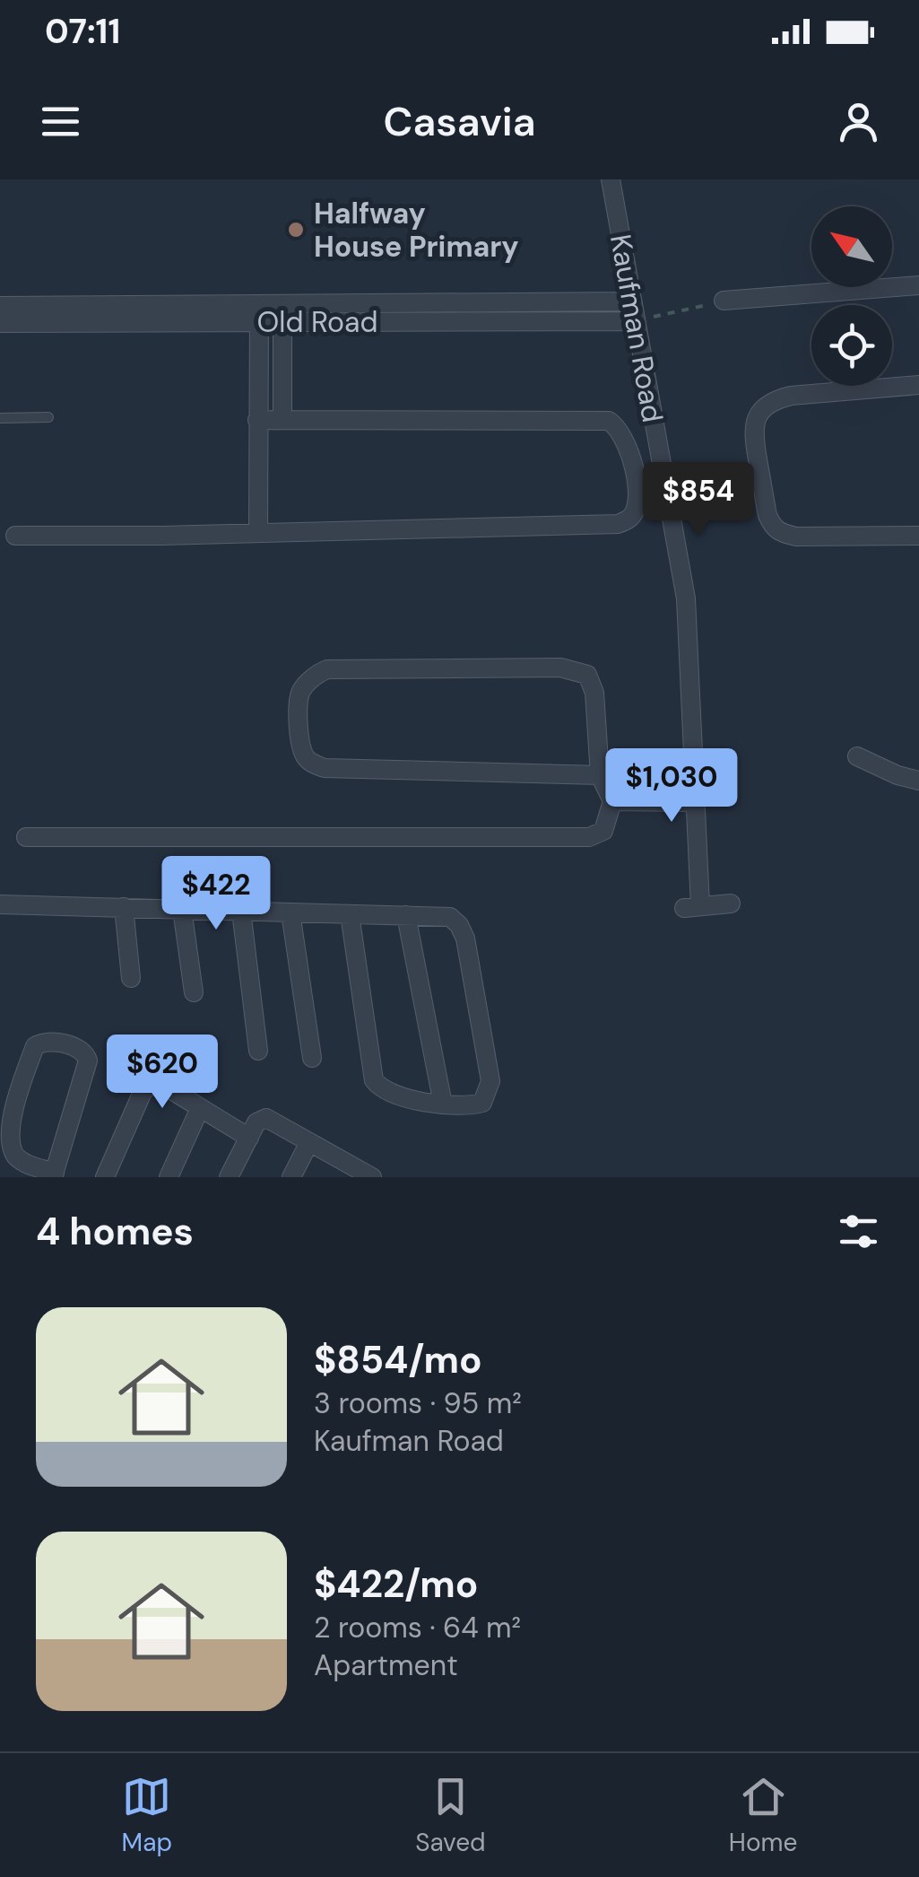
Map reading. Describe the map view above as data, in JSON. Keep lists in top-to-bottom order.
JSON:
{
  "streets": {
    "street": ["Old Road", "Kaufman Road"]
  },
  "crossings": [
    ["Old Road", "Kaufman Road"]
  ],
  "places": ["Halfway House Primary"],
  "north": "top left",
  "page": {
    "status": "07:11",
    "header": "Casavia",
    "price": [
      "$854",
      "$1,030",
      "$422",
      "$620"
    ],
    "heading": "4 homes",
    "list": [
      {
        "name": "$854/mo",
        "note": "3 rooms · 95 m² · Kaufman Road"
      },
      {
        "name": "$422/mo",
        "note": "2 rooms · 64 m² · Apartment"
      }
    ],
    "tabs": ["Map", "Saved", "Home"]
  }
}
